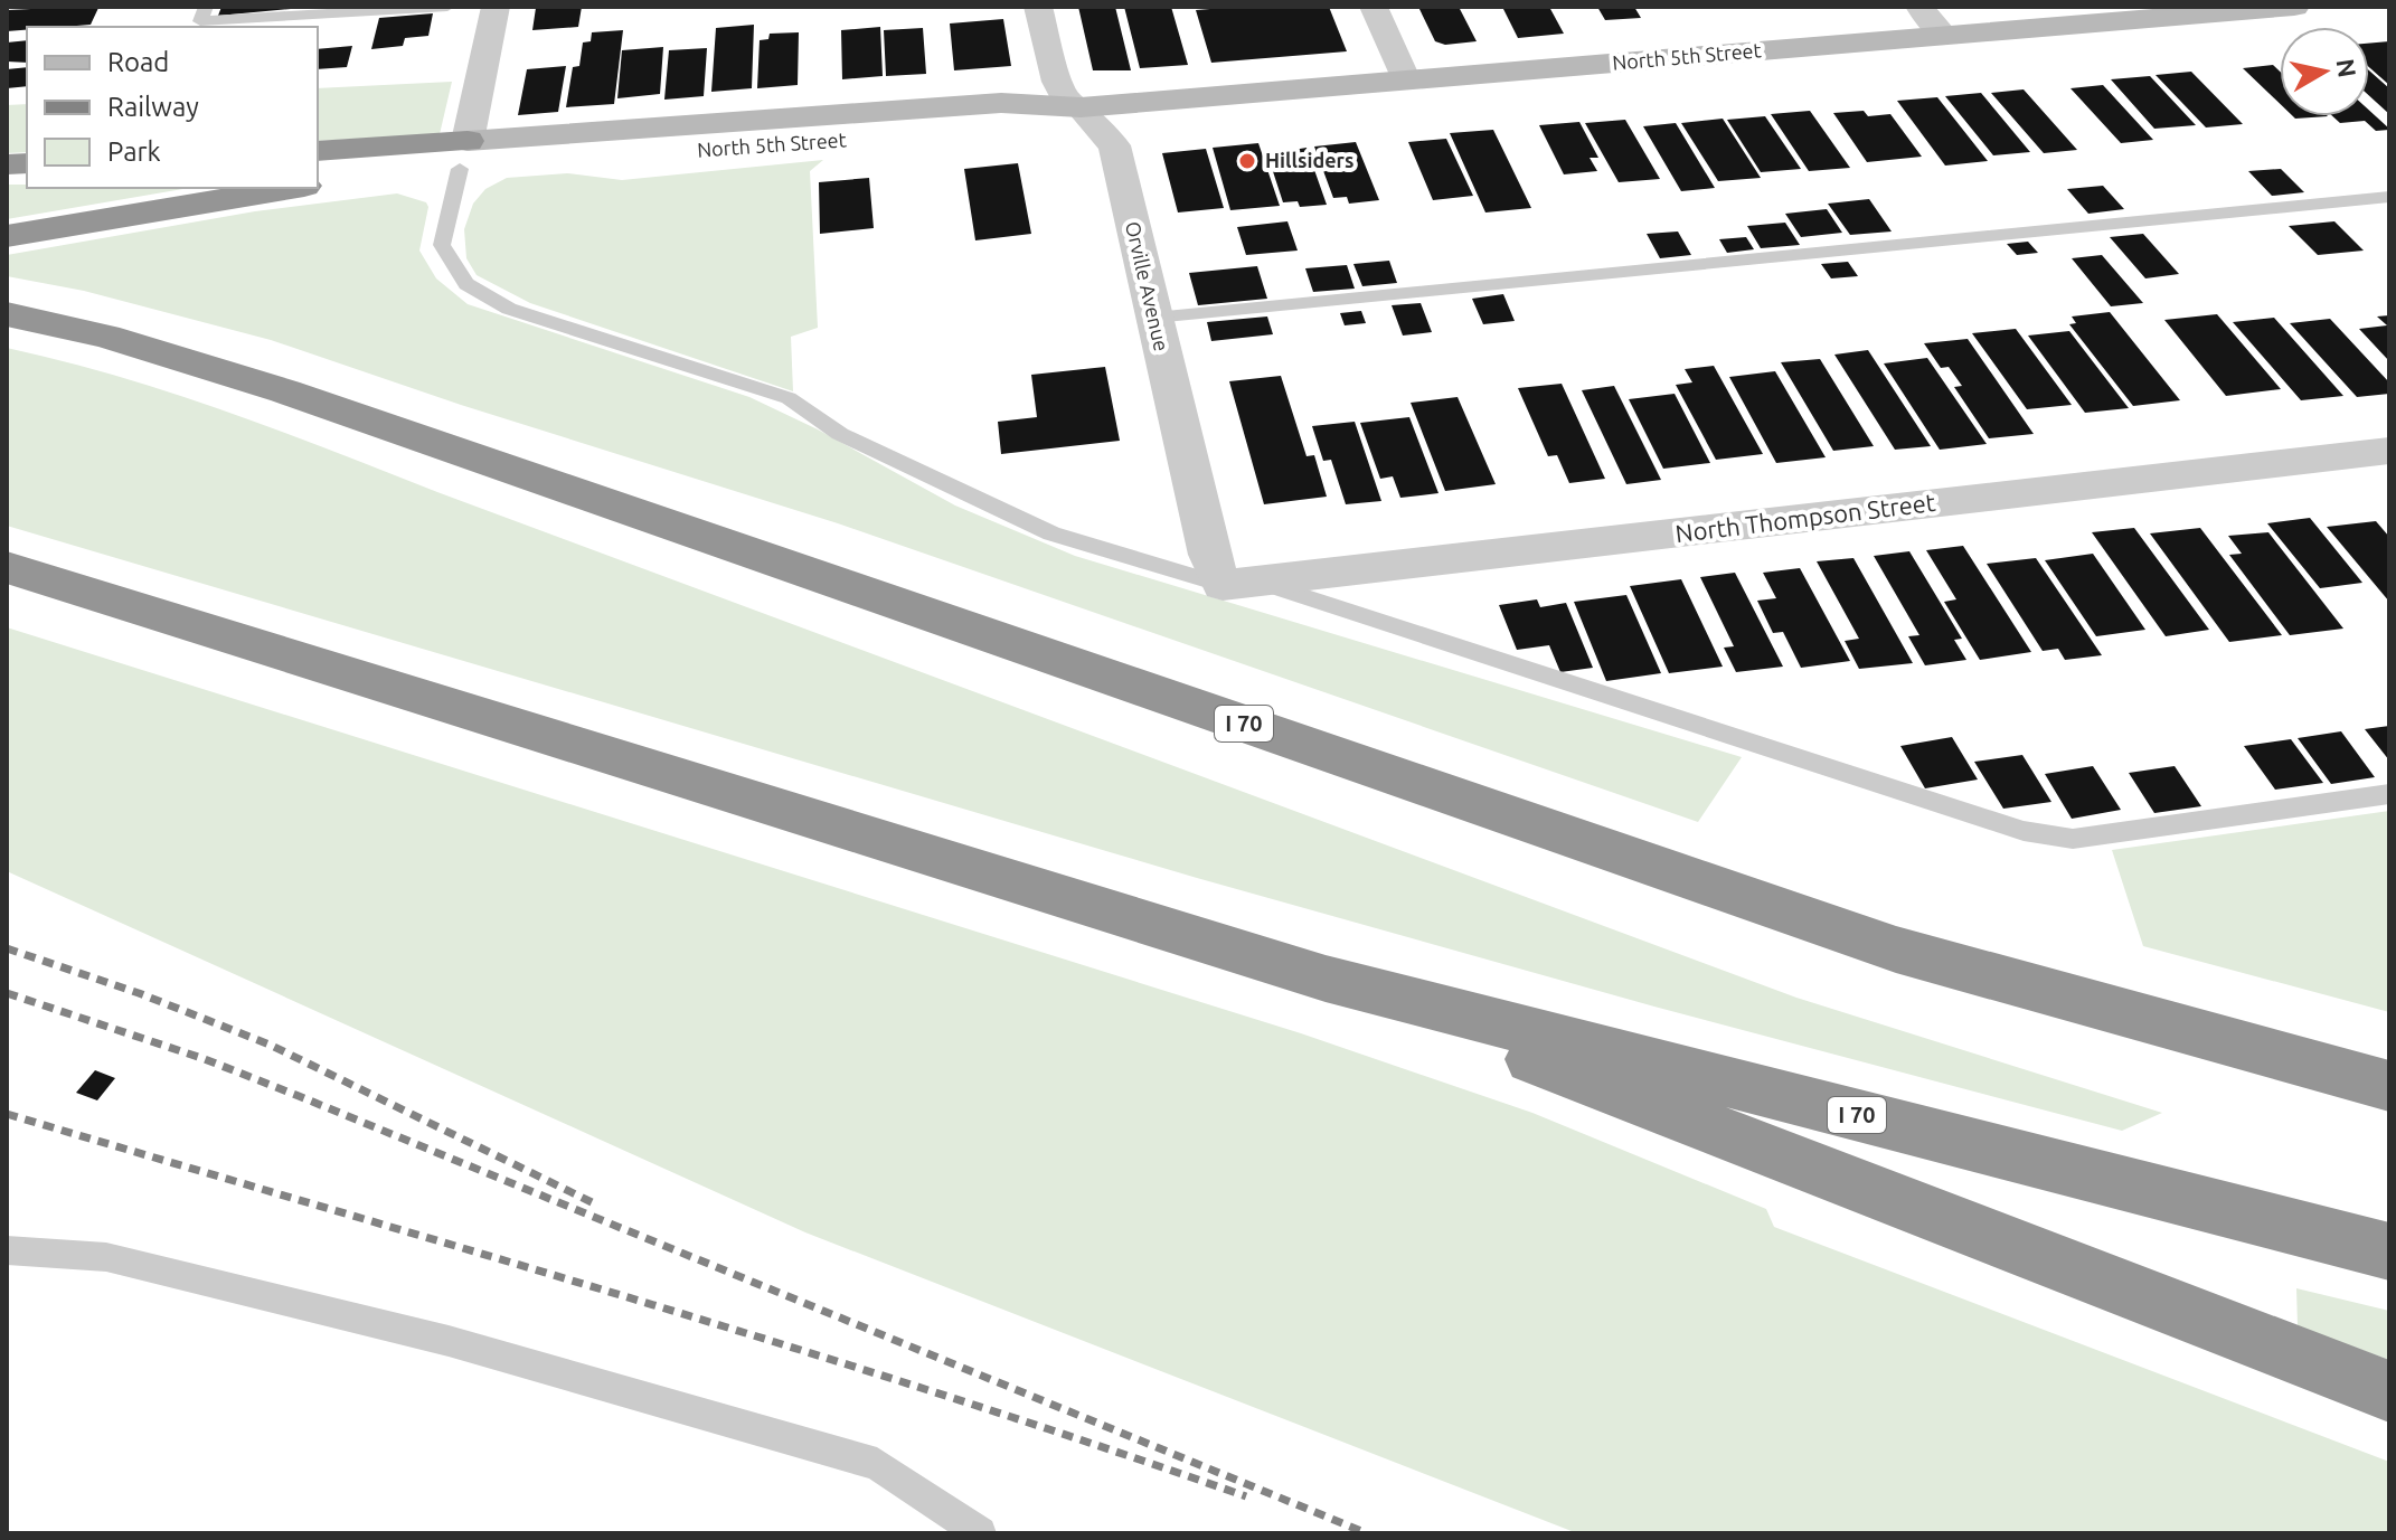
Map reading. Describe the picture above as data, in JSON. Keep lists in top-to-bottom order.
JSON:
{
  "streets": {
    "highway": ["I 70"],
    "main road": ["North 5th Street"],
    "street": ["Orville Avenue", "North Thompson Street"]
  },
  "crossings": [
    ["North 5th Street", "Orville Avenue"],
    ["Orville Avenue", "North Thompson Street"]
  ],
  "places": ["Hillsiders"],
  "legend": ["Road", "Railway", "Park"],
  "north": "right"
}
